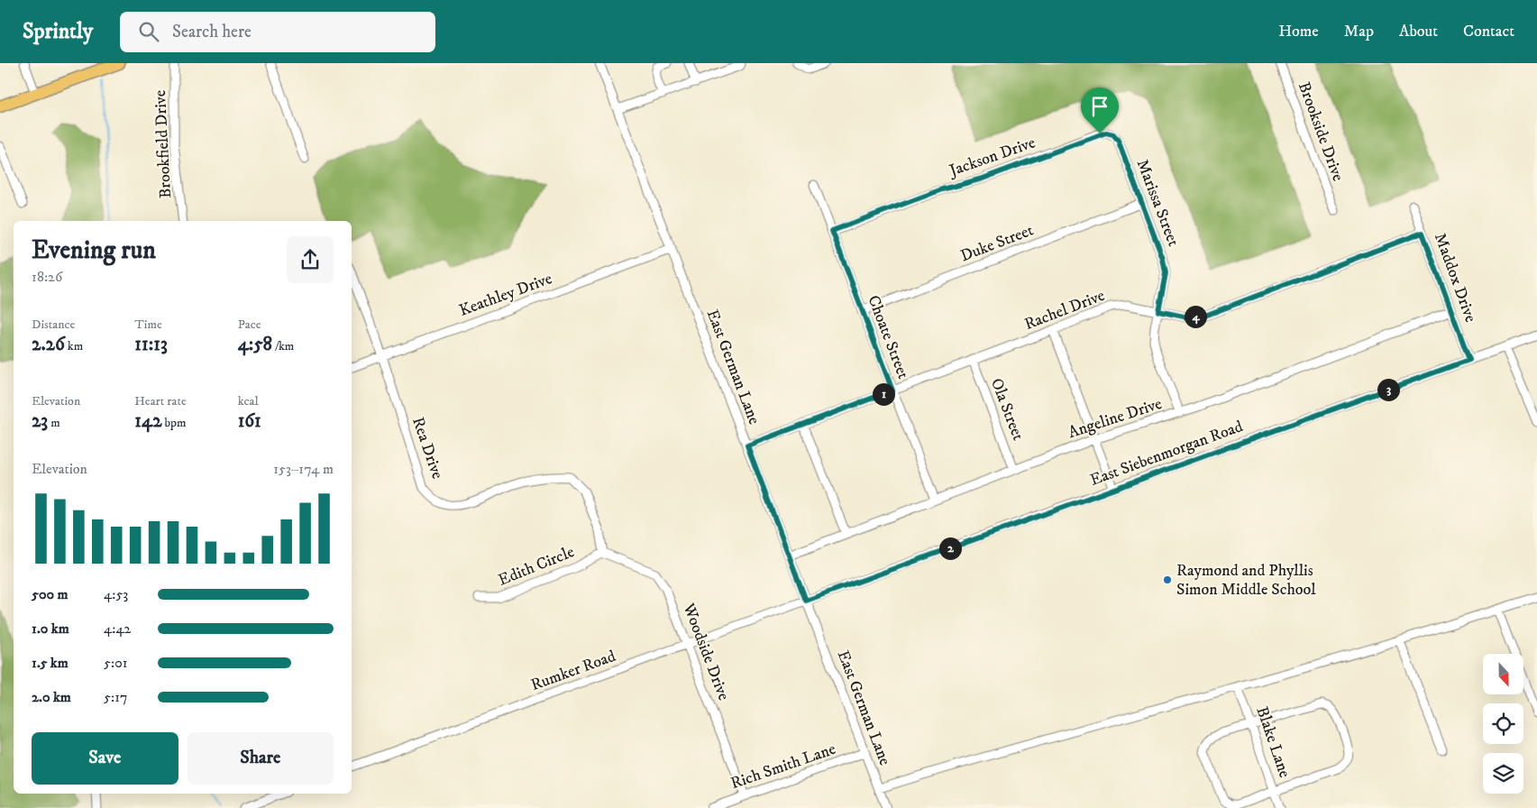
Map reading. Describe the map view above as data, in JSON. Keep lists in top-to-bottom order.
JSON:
{
  "streets": {
    "street": [
      "Brookside Drive",
      "Brookfield Drive",
      "Jackson Drive",
      "Marissa Street",
      "Duke Street",
      "Maddox Drive",
      "Keathley Drive",
      "Rachel Drive",
      "Choate Street",
      "East German Lane",
      "Ola Street",
      "Angeline Drive",
      "Rea Drive",
      "East Siebenmorgan Road",
      "Edith Circle",
      "Woodside Drive",
      "Rumker Road",
      "Blake Lane",
      "Rich Smith Lane"
    ]
  },
  "crossings": [
    ["Jackson Drive", "Marissa Street"],
    ["Jackson Drive", "Choate Street"],
    ["Marissa Street", "Duke Street"],
    ["Marissa Street", "Rachel Drive"],
    ["Marissa Street", "Angeline Drive"],
    ["Duke Street", "Choate Street"],
    ["Maddox Drive", "Rachel Drive"],
    ["Maddox Drive", "Angeline Drive"],
    ["Maddox Drive", "East Siebenmorgan Road"],
    ["Keathley Drive", "East German Lane"],
    ["Keathley Drive", "Rea Drive"],
    ["Rachel Drive", "Choate Street"],
    ["Rachel Drive", "East German Lane"],
    ["Rachel Drive", "Ola Street"],
    ["Choate Street", "Angeline Drive"],
    ["East German Lane", "Angeline Drive"],
    ["East German Lane", "East Siebenmorgan Road"],
    ["East German Lane", "Rumker Road"],
    ["East German Lane", "Rich Smith Lane"],
    ["Ola Street", "Angeline Drive"],
    ["Rea Drive", "Edith Circle"],
    ["Rea Drive", "Woodside Drive"],
    ["East Siebenmorgan Road", "Rumker Road"],
    ["Edith Circle", "Woodside Drive"],
    ["Woodside Drive", "Rumker Road"],
    ["Woodside Drive", "Rich Smith Lane"]
  ],
  "places": ["Raymond and Phyllis Simon Middle School"],
  "north": "bottom",
  "page": {
    "header": "Sprintly",
    "search": "Search here",
    "nav": [
      "Home",
      "Map",
      "About",
      "Contact"
    ],
    "heading": ["Evening run", "18:26"],
    "stats": [
      ["Distance", "2.26 km"],
      ["Time", "11:13"],
      ["Pace", "4:58 /km"],
      ["Elevation", "23 m"],
      ["Heart rate", "142 bpm"],
      ["kcal", "161"]
    ],
    "pins": [
      "4",
      "3",
      "1",
      "2"
    ],
    "chart": ["Elevation", "153–174 m"],
    "list": [
      {
        "name": "500 m",
        "note": "4:53"
      },
      {
        "name": "1.0 km",
        "note": "4:42"
      },
      {
        "name": "1.5 km",
        "note": "5:01"
      },
      {
        "name": "2.0 km",
        "note": "5:17"
      }
    ],
    "buttons": ["Save", "Share"]
  }
}
